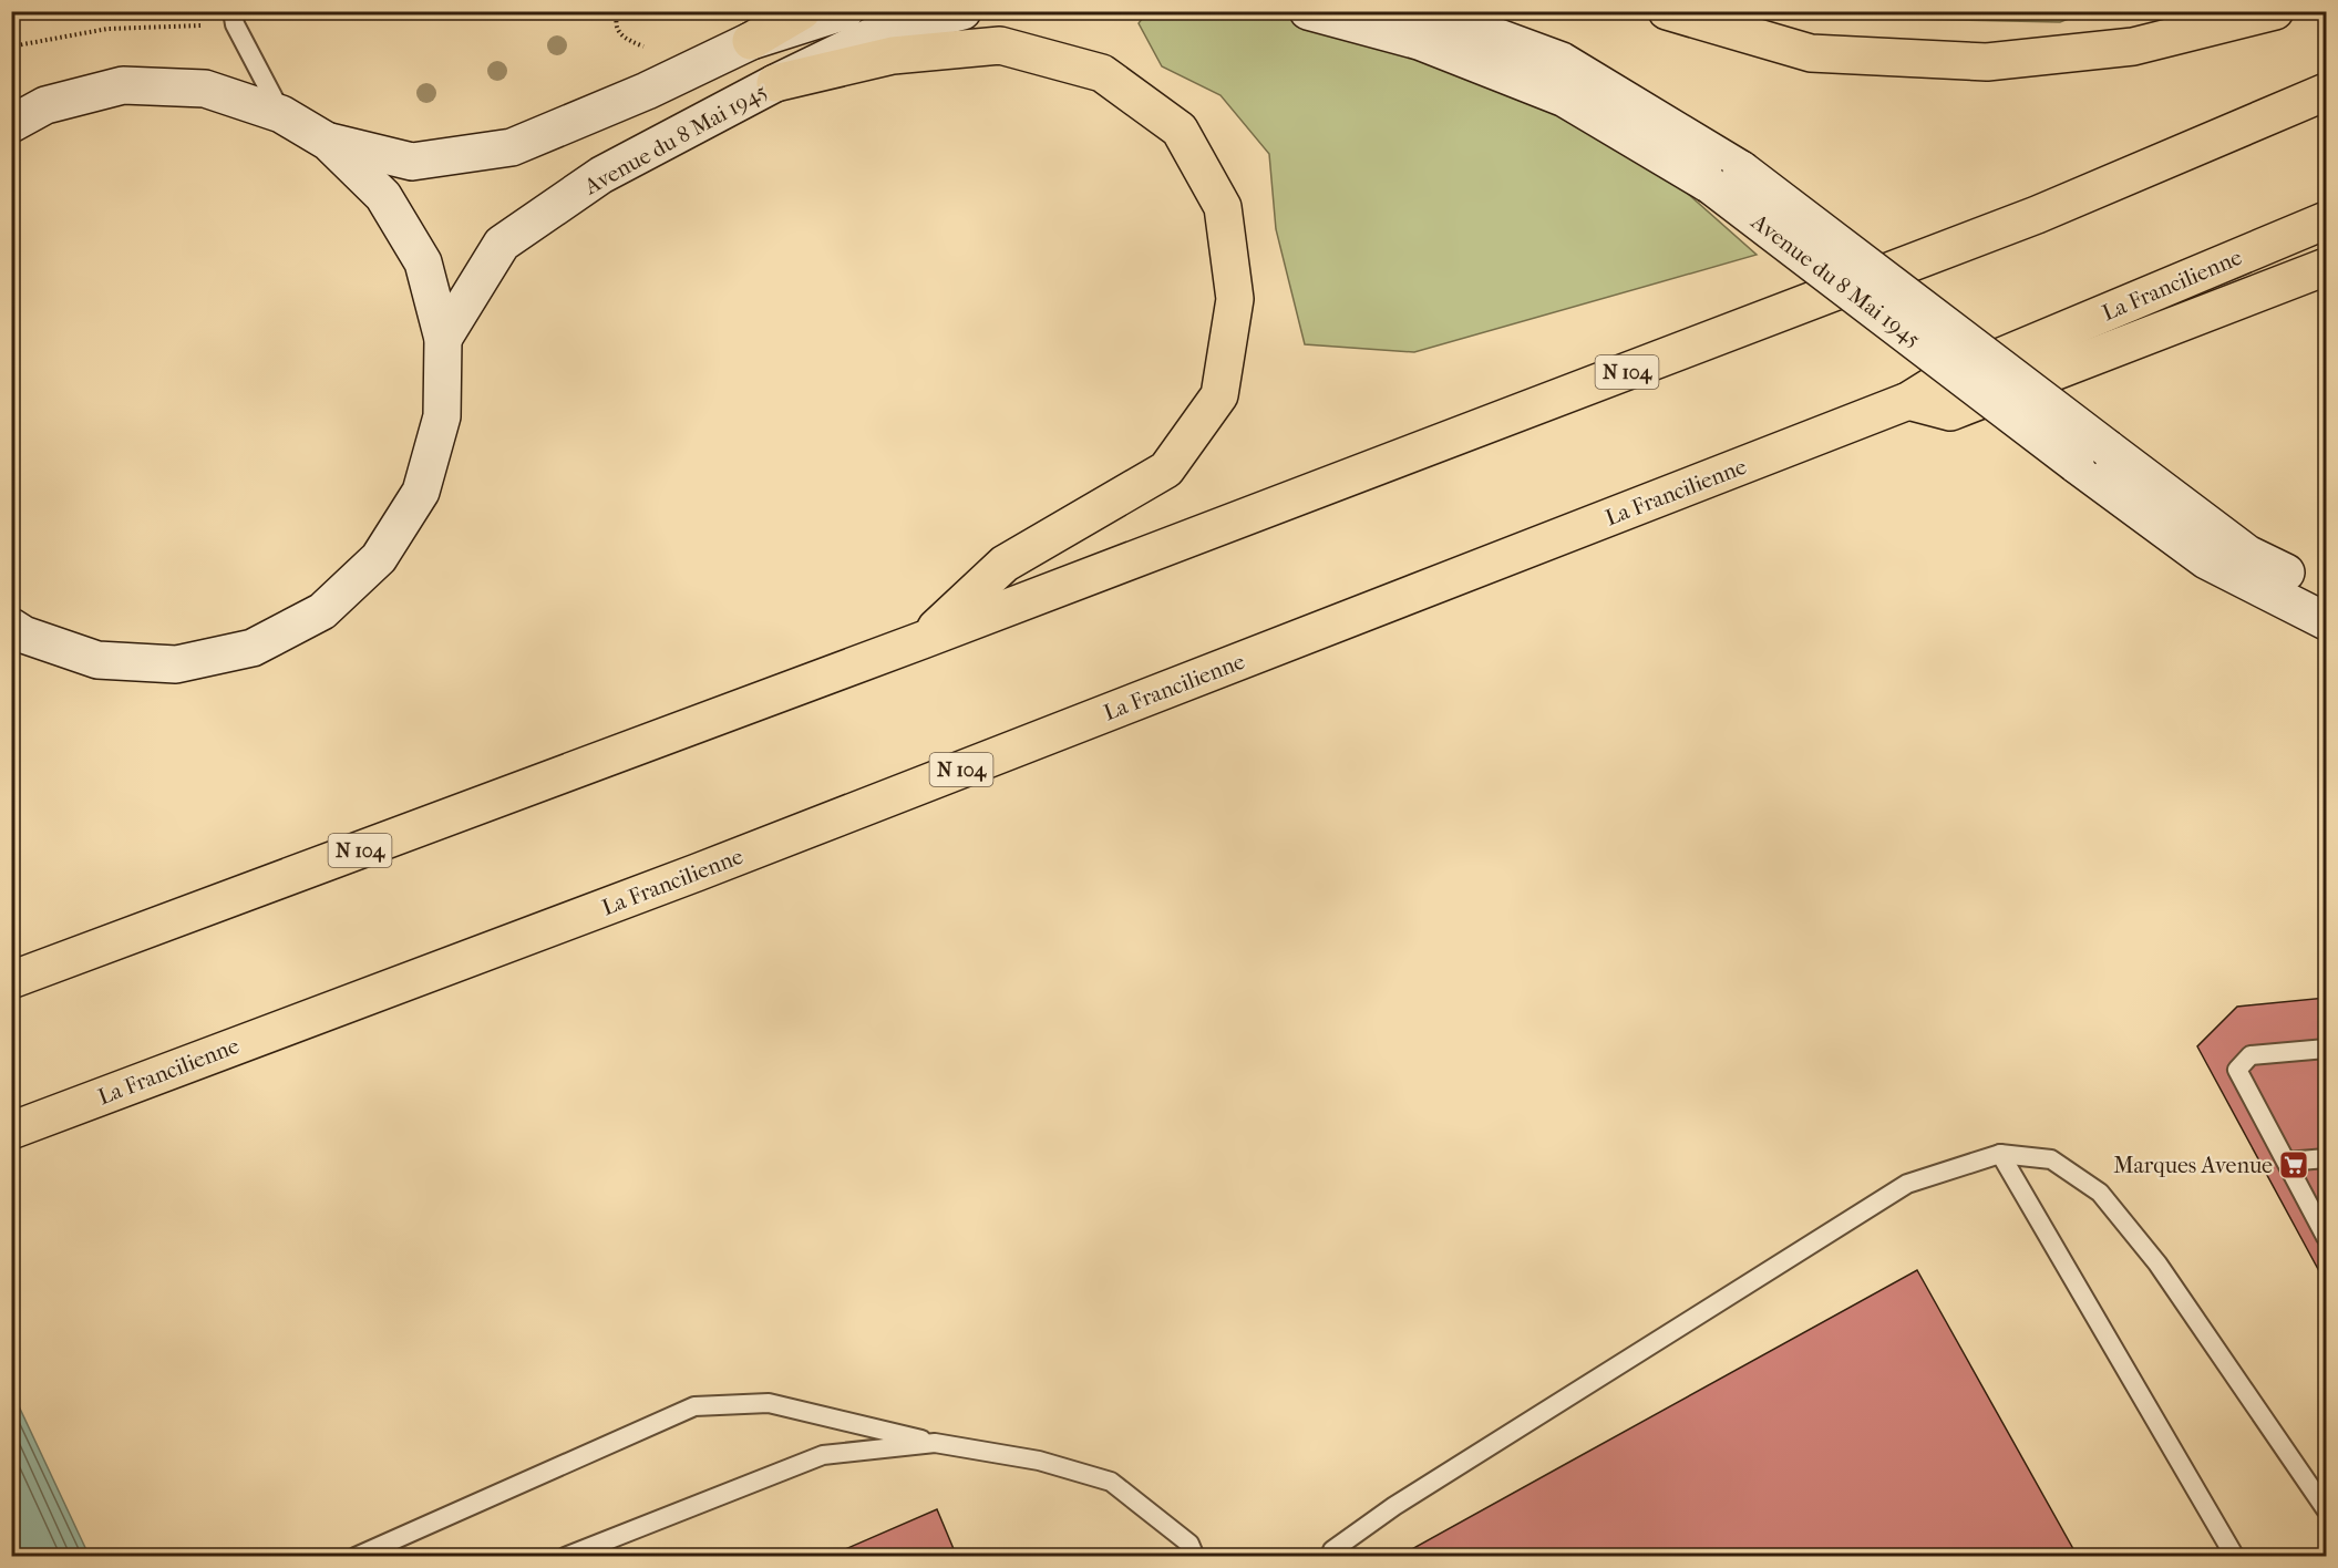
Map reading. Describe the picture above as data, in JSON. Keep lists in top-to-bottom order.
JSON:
{
  "streets": {
    "highway": ["La Francilienne", "N 104"],
    "main road": ["Avenue du 8 Mai 1945"]
  },
  "places": {
    "supermarket": ["Marques Avenue"]
  }
}
